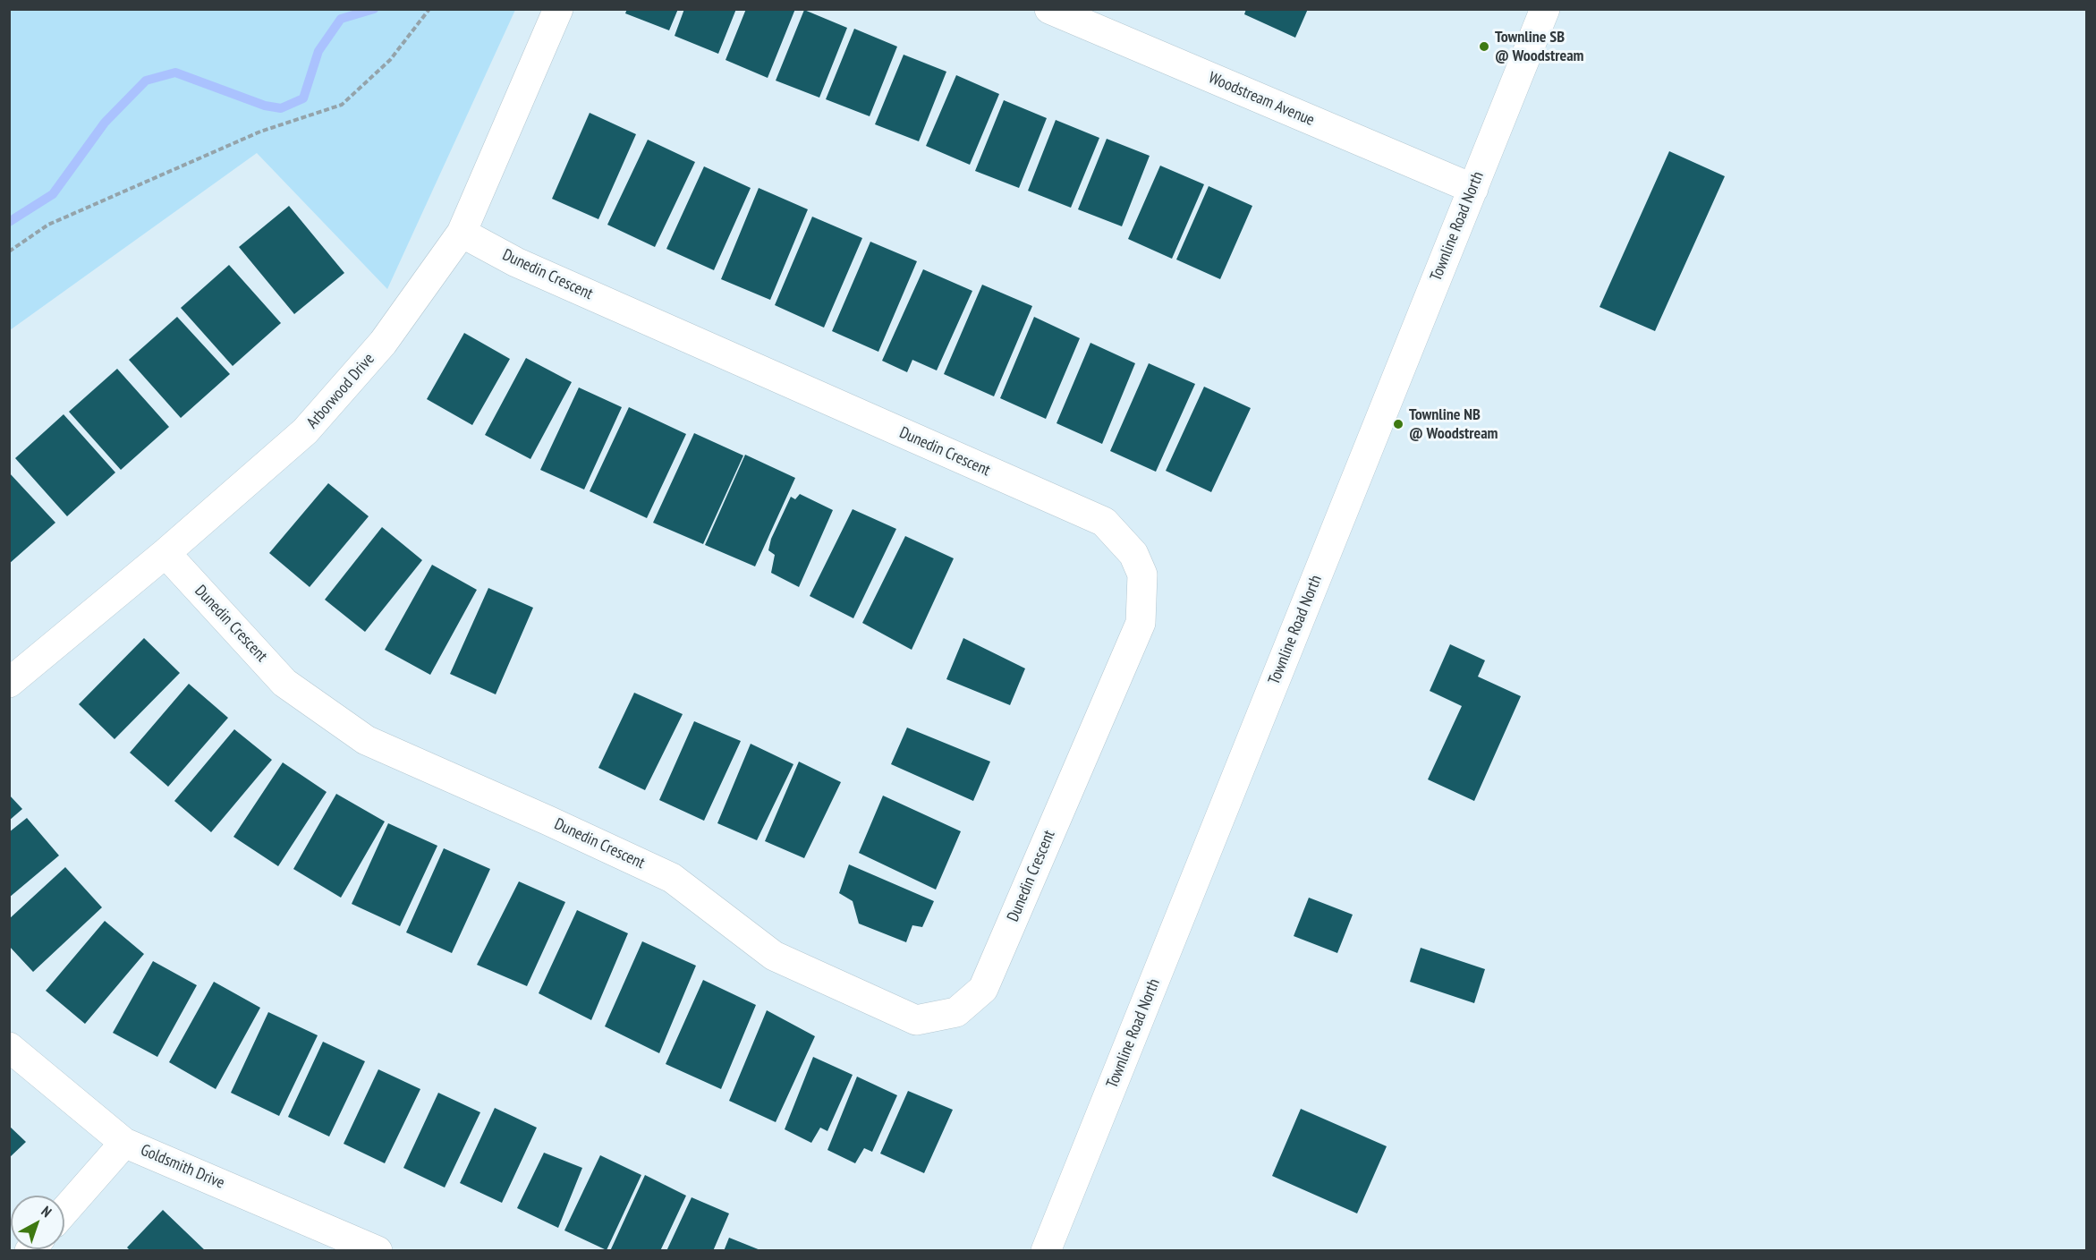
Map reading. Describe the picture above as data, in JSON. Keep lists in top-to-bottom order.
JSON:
{
  "streets": {
    "street": [
      "Woodstream Avenue",
      "Townline Road North",
      "Dunedin Crescent",
      "Arborwood Drive",
      "Goldsmith Drive"
    ]
  },
  "crossings": [
    ["Woodstream Avenue", "Townline Road North"],
    ["Dunedin Crescent", "Arborwood Drive"]
  ],
  "places": ["Townline SB @ Woodstream", "Townline NB @ Woodstream"],
  "north": "top right"
}
